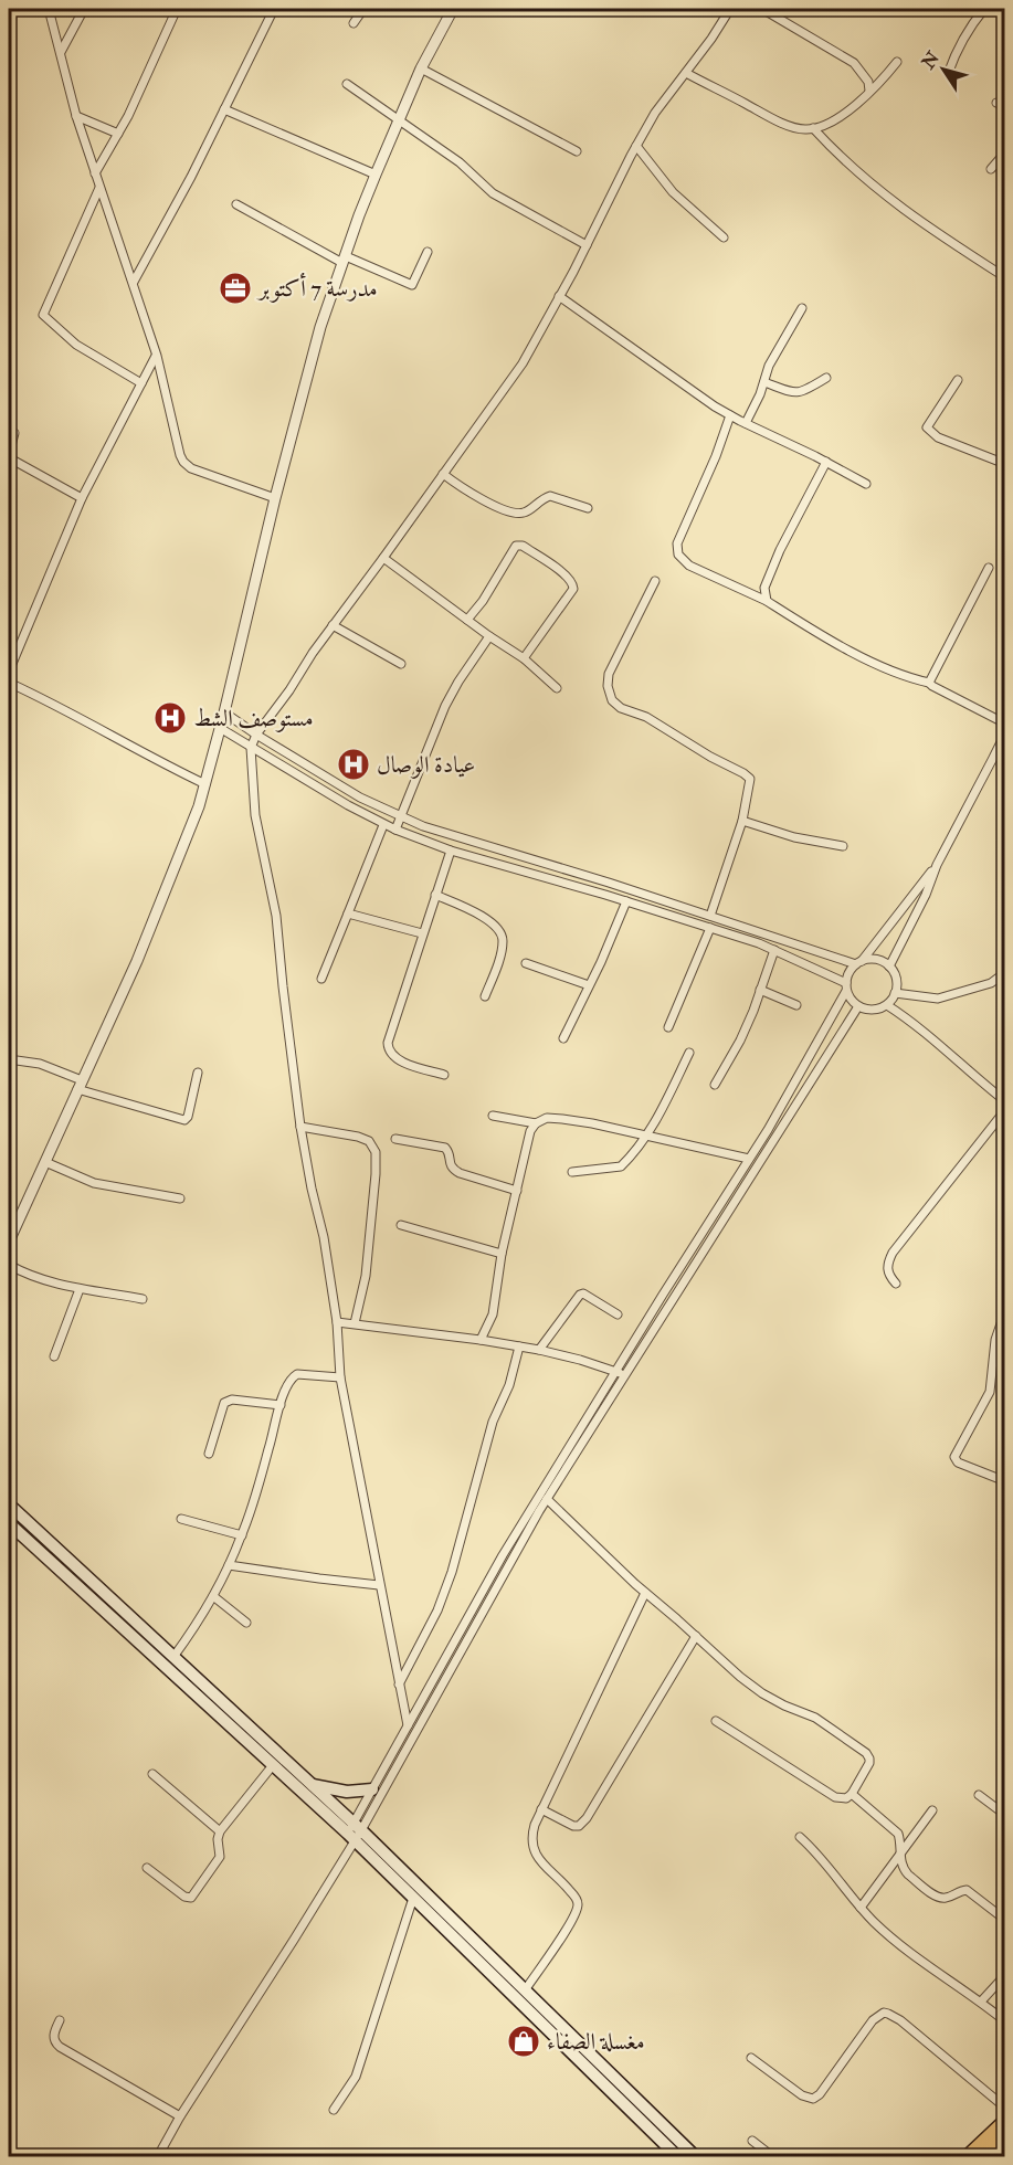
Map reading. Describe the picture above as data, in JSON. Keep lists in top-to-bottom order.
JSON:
{
  "places": {
    "office": ["مدرسة 7 أكتوبر"],
    "hospital": ["مستوصف الشط", "عيادة الوصال"],
    "shop": ["مغسلة الصفاء"]
  },
  "north": "top left"
}
